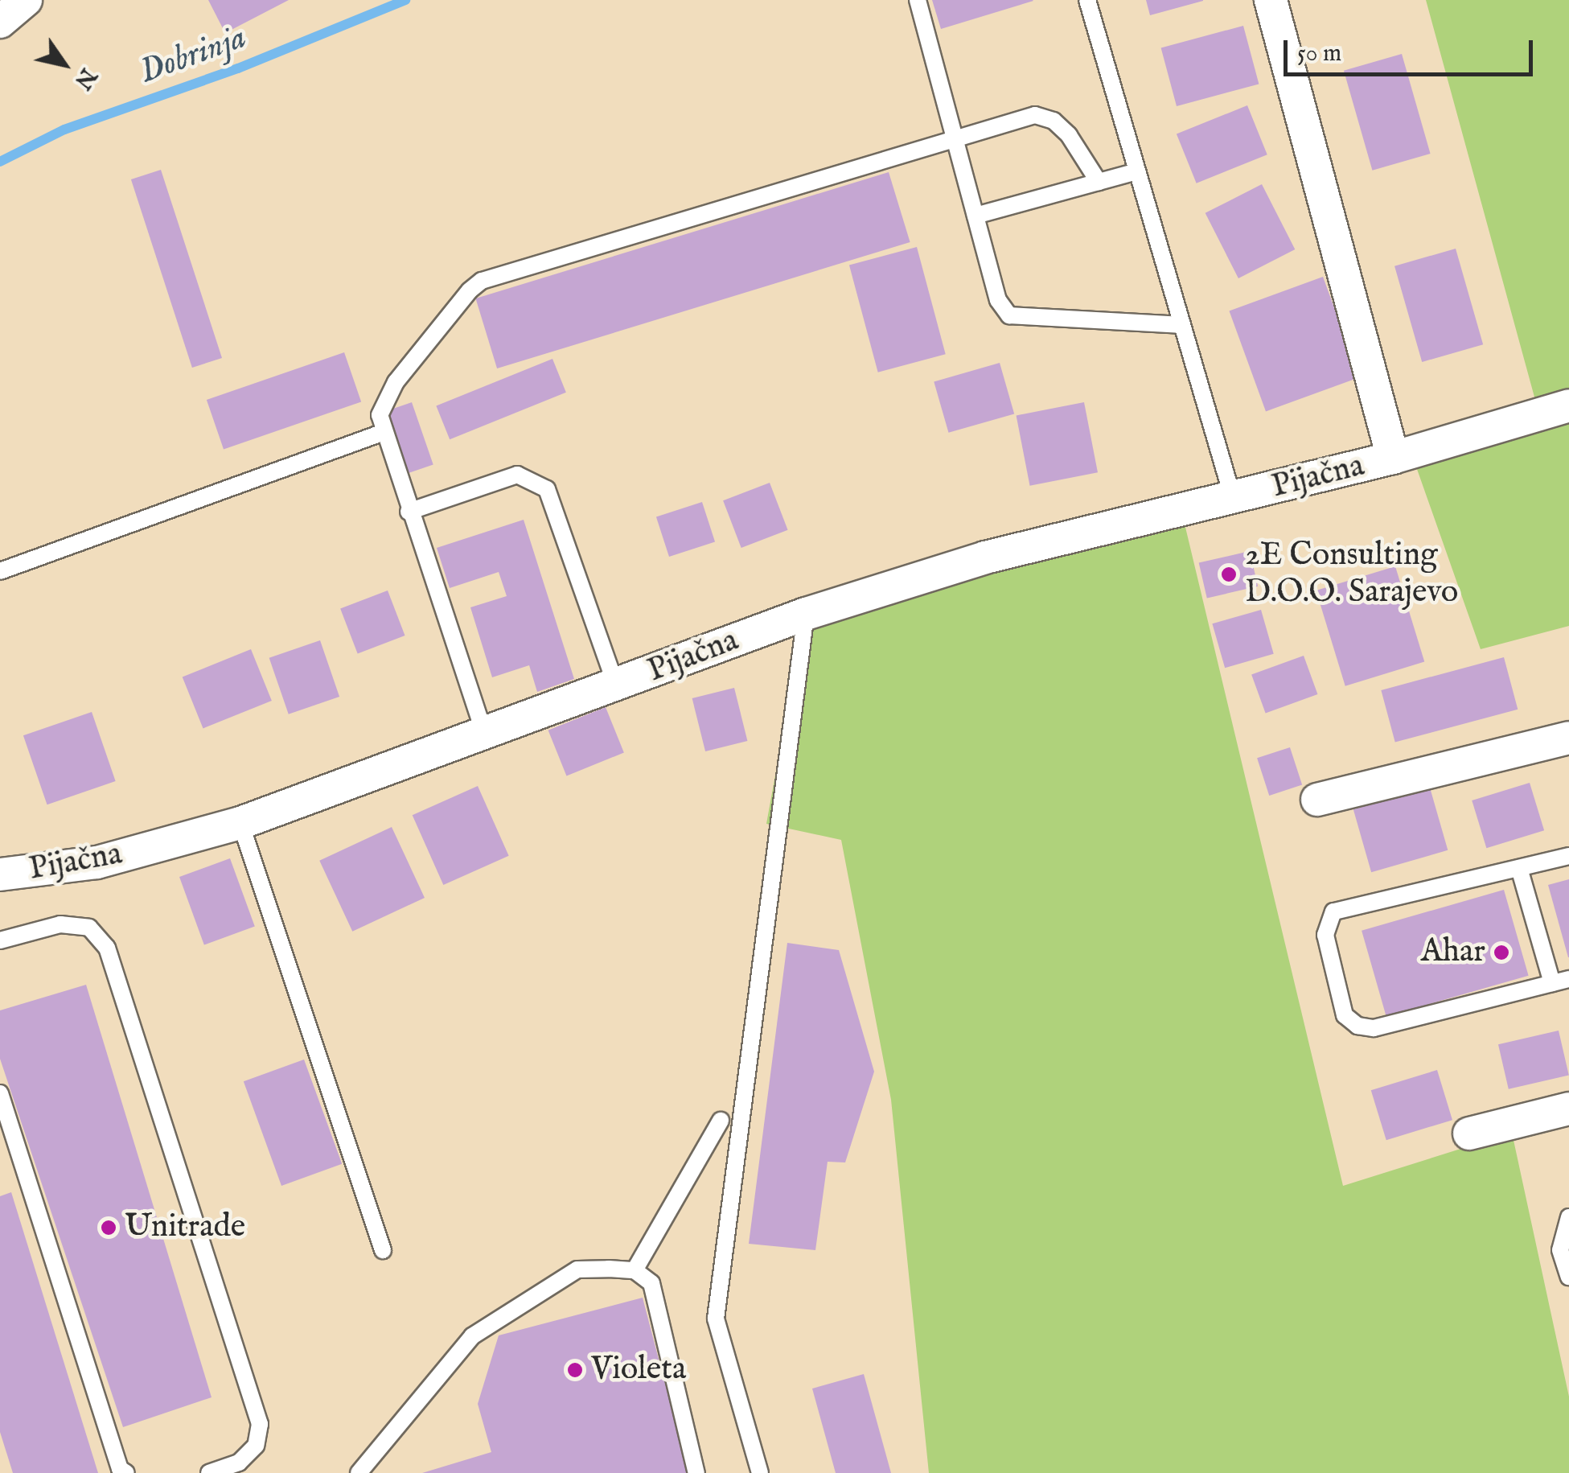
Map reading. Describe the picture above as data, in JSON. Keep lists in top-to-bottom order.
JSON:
{
  "streets": {
    "street": ["Pijačna"]
  },
  "water": ["Dobrinja"],
  "places": [
    "2E Consulting D.O.O. Sarajevo",
    "Ahar",
    "Unitrade",
    "Violeta"
  ],
  "scale_bar": "50 m",
  "north": "bottom right"
}
